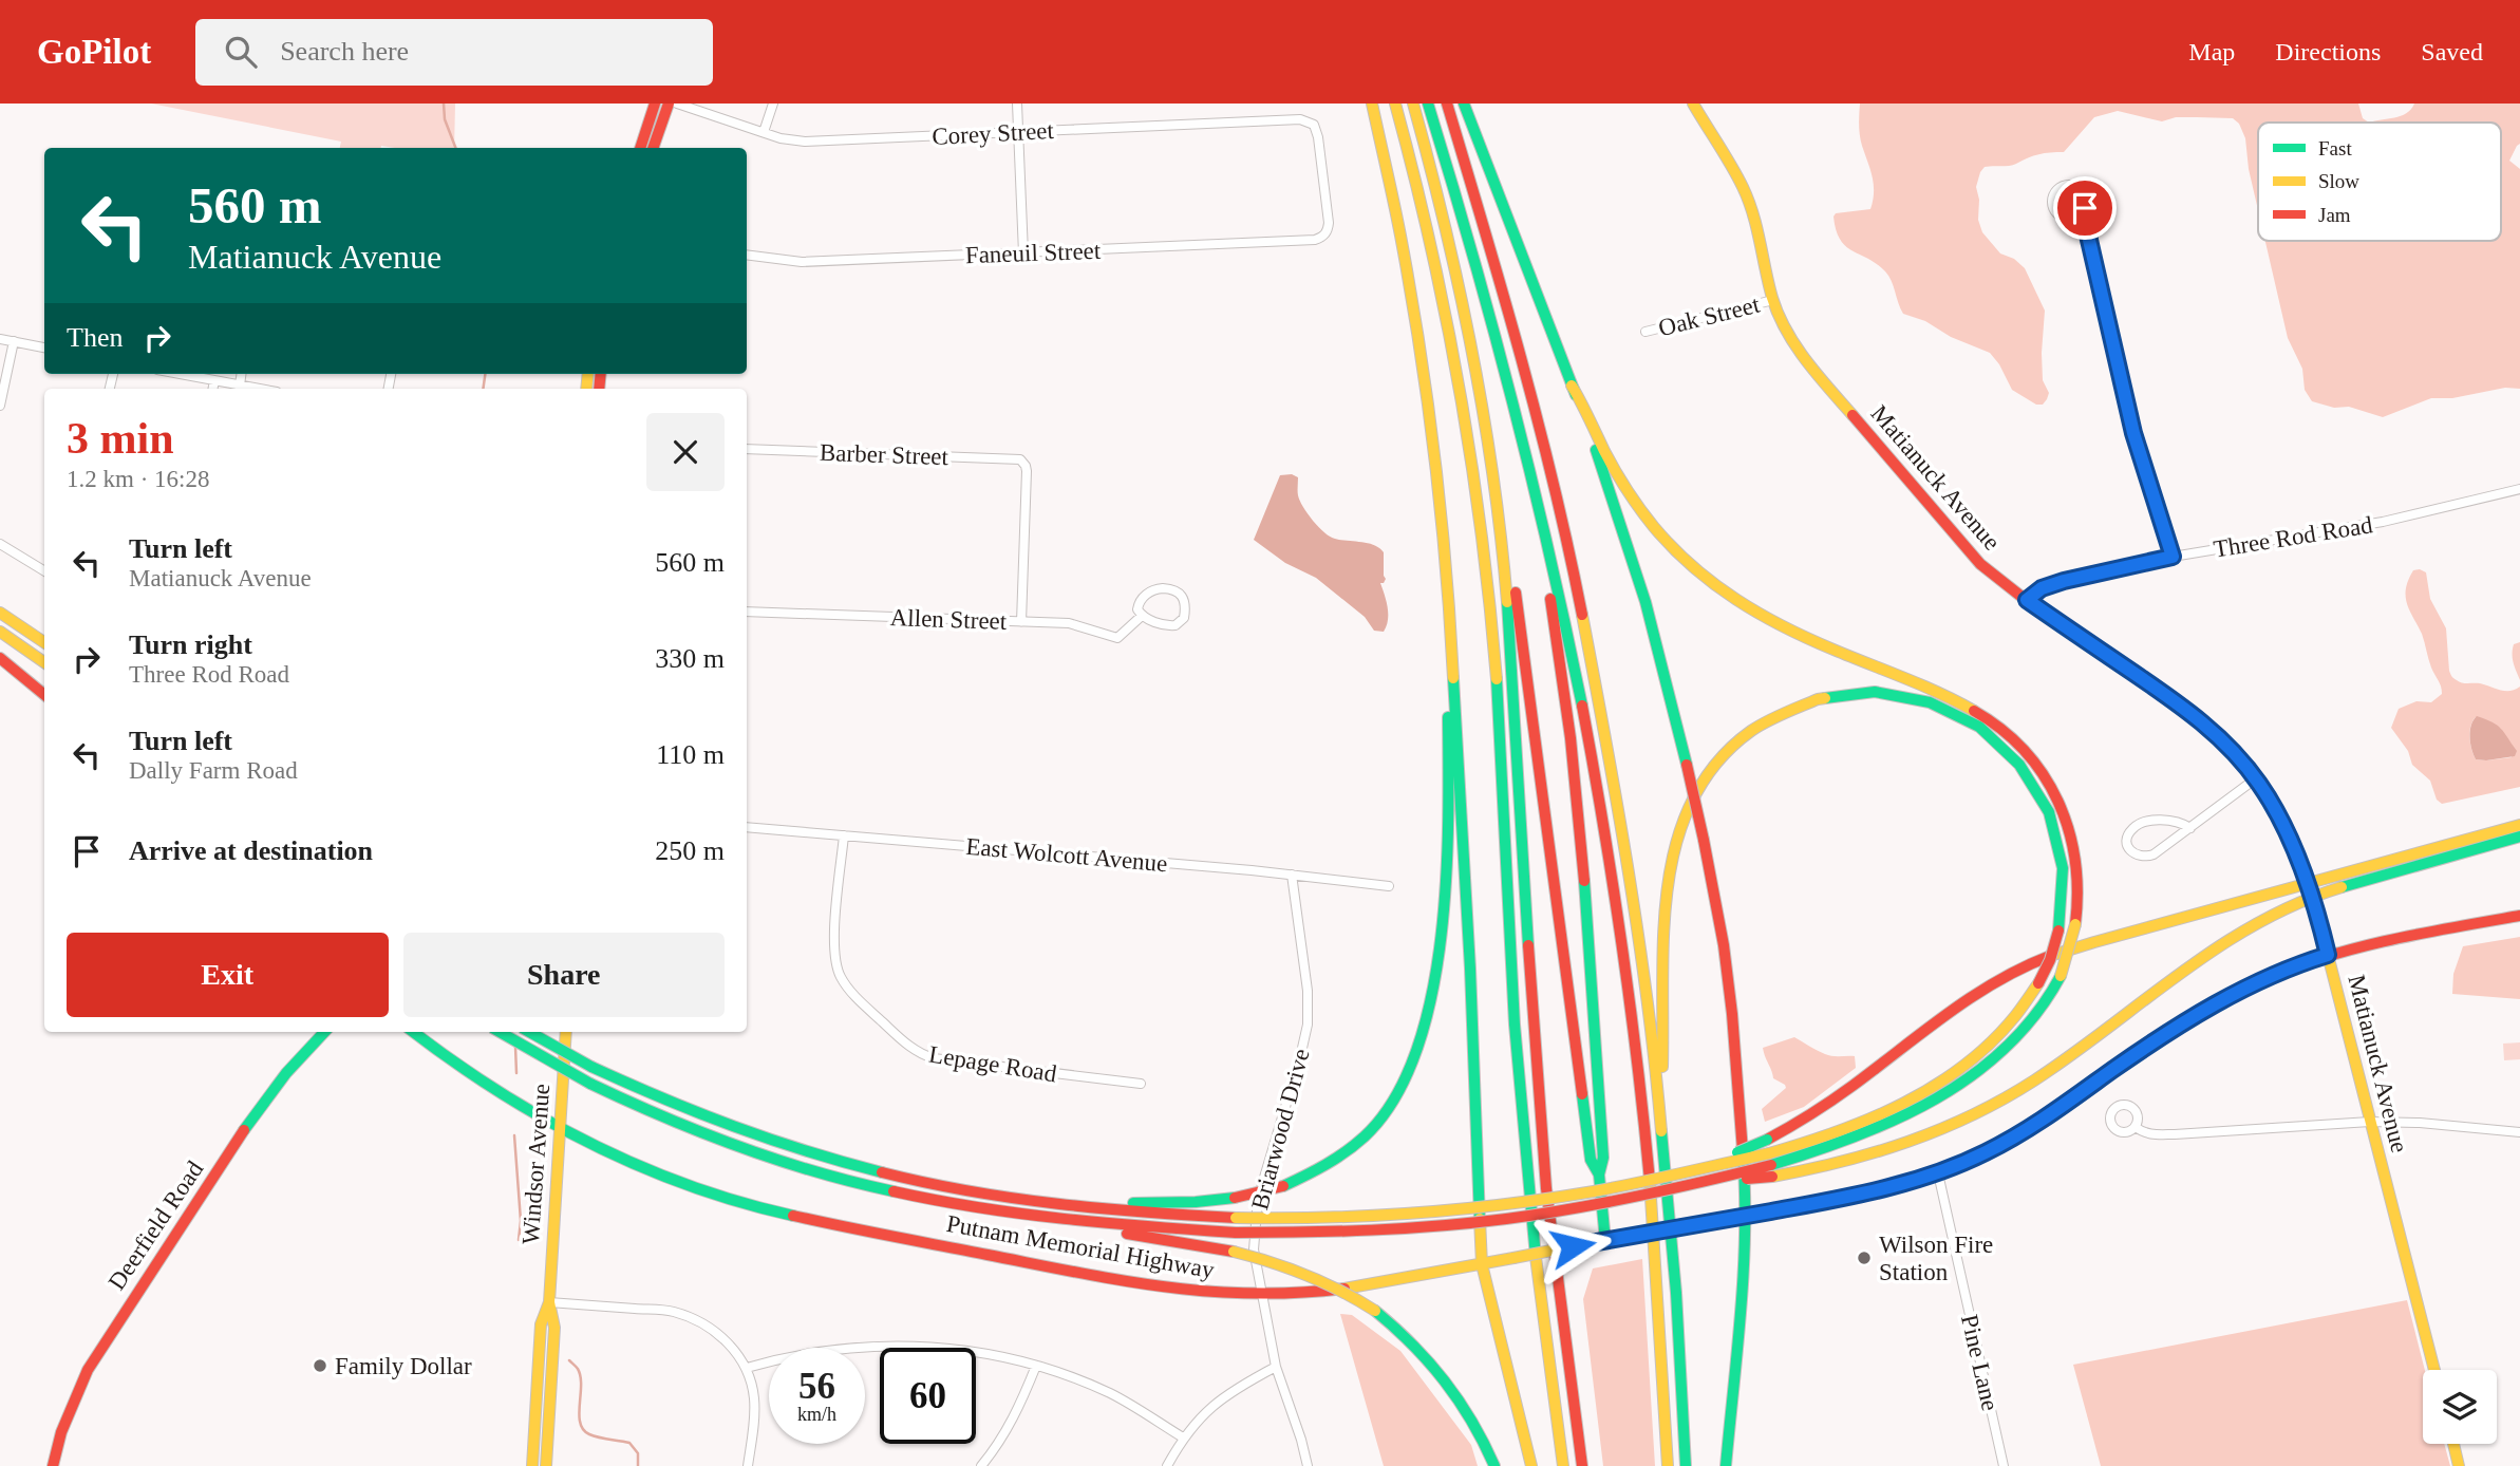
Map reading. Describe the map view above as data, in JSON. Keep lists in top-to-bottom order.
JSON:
{
  "streets": {
    "main road": [
      "Matianuck Avenue",
      "Windsor Avenue",
      "Deerfield Road",
      "Putnam Memorial Highway"
    ],
    "street": [
      "Corey Street",
      "Faneuil Street",
      "Oak Street",
      "Barber Street",
      "Three Rod Road",
      "Allen Street",
      "East Wolcott Avenue",
      "Lepage Road",
      "Briarwood Drive",
      "Pine Lane"
    ]
  },
  "crossings": [
    ["Corey Street", "Faneuil Street"],
    ["Oak Street", "Matianuck Avenue"],
    ["Barber Street", "Allen Street"],
    ["Matianuck Avenue", "Three Rod Road"],
    ["Matianuck Avenue", "Putnam Memorial Highway"],
    ["East Wolcott Avenue", "Lepage Road"],
    ["East Wolcott Avenue", "Briarwood Drive"],
    ["Briarwood Drive", "Putnam Memorial Highway"],
    ["Windsor Avenue", "Putnam Memorial Highway"],
    ["Putnam Memorial Highway", "Pine Lane"]
  ],
  "places": ["Wilson Fire Station", "Family Dollar"],
  "legend": ["Fast", "Slow", "Jam"],
  "page": {
    "header": "GoPilot",
    "search": "Search here",
    "nav": ["Map", "Directions", "Saved"],
    "turn": ["560 m", "Matianuck Avenue"],
    "then": "Then",
    "heading": ["3 min", "1.2 km · 16:28"],
    "list": [
      {
        "name": "Turn left",
        "note": "Matianuck Avenue",
        "value": "560 m"
      },
      {
        "name": "Turn right",
        "note": "Three Rod Road",
        "value": "330 m"
      },
      {
        "name": "Turn left",
        "note": "Dally Farm Road",
        "value": "110 m"
      },
      {
        "name": "Arrive at destination",
        "value": "250 m"
      }
    ],
    "buttons": ["Exit", "Share"],
    "speed": "56 km/h",
    "limit": "60"
  }
}
